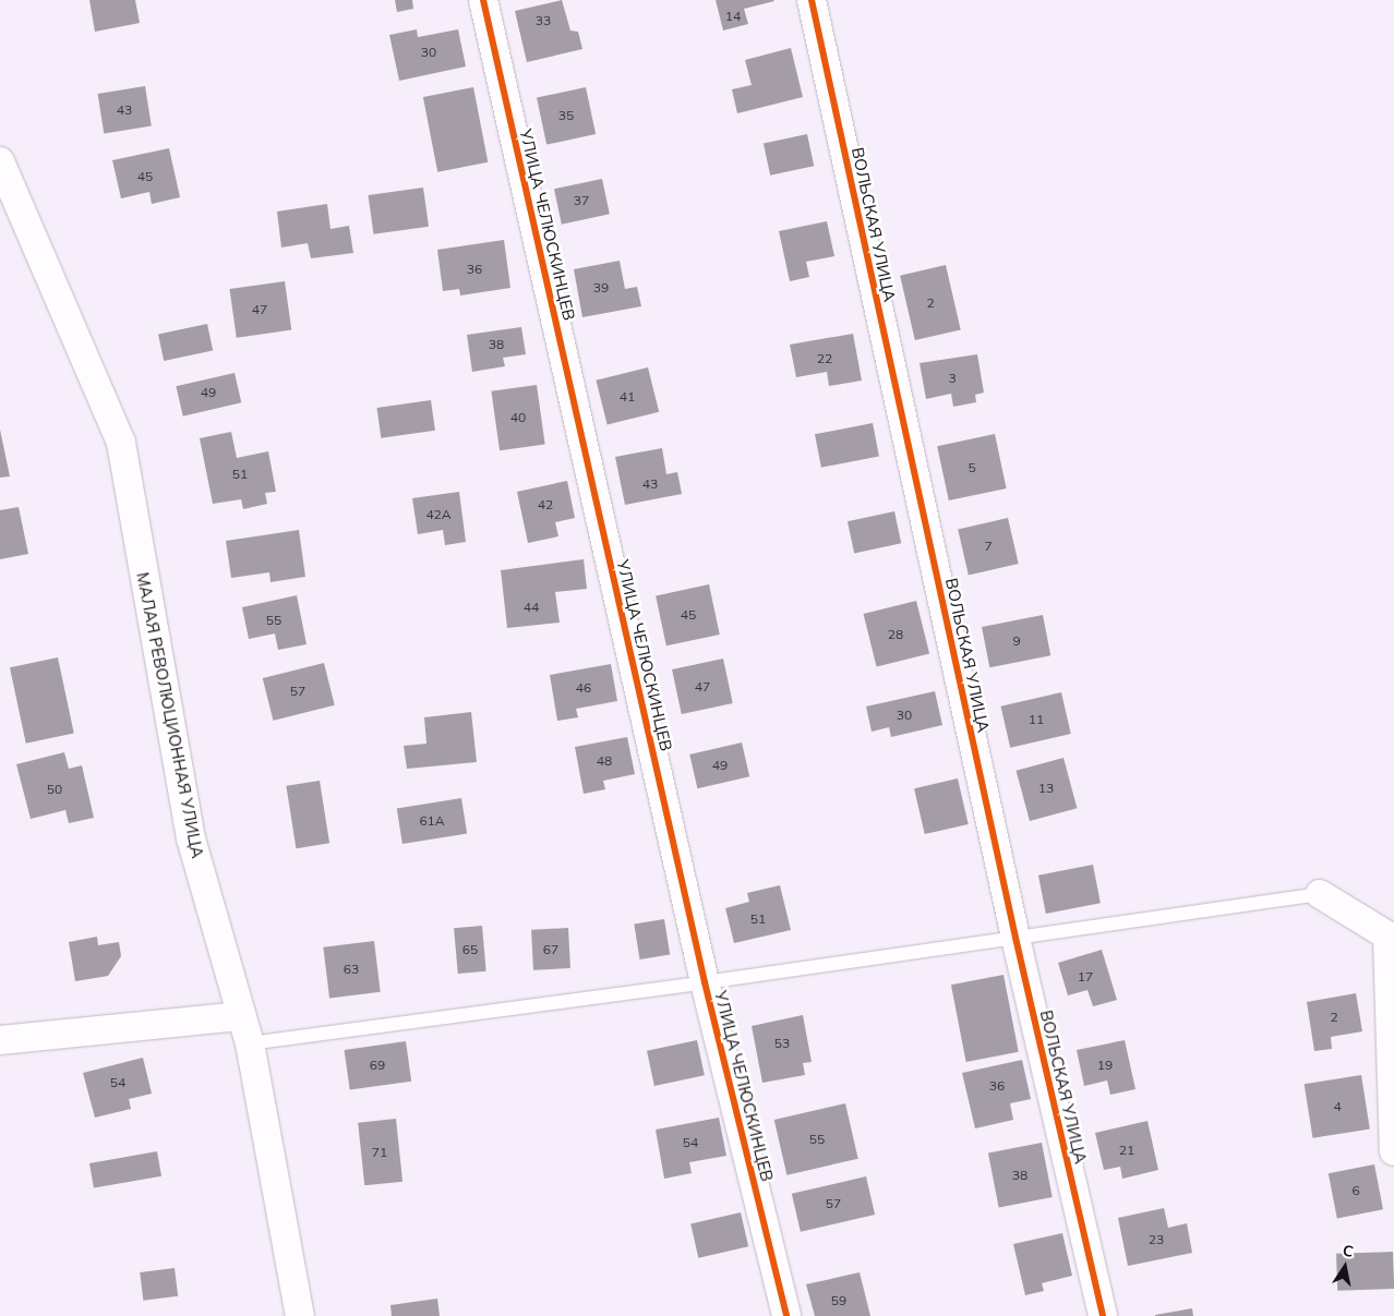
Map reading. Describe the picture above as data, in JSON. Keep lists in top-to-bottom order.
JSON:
{
  "streets": {
    "street": ["УЛИЦА ЧЕЛЮСКИНЦЕВ", "ВОЛЬСКАЯ УЛИЦА", "МАЛАЯ РЕВОЛЮЦИОННАЯ УЛИЦА"]
  },
  "house_numbers": [
    "14",
    "33",
    "30",
    "43",
    "35",
    "45",
    "37",
    "36",
    "39",
    "2",
    "47",
    "38",
    "22",
    "3",
    "49",
    "41",
    "40",
    "5",
    "51",
    "43",
    "42",
    "42А",
    "7",
    "44",
    "45",
    "55",
    "28",
    "9",
    "47",
    "46",
    "57",
    "30",
    "11",
    "48",
    "49",
    "13",
    "50",
    "61А",
    "51",
    "65",
    "67",
    "63",
    "17",
    "2",
    "53",
    "69",
    "19",
    "54",
    "36",
    "4",
    "55",
    "54",
    "21",
    "71",
    "38",
    "6",
    "57",
    "23",
    "59"
  ],
  "north": "top"
}
